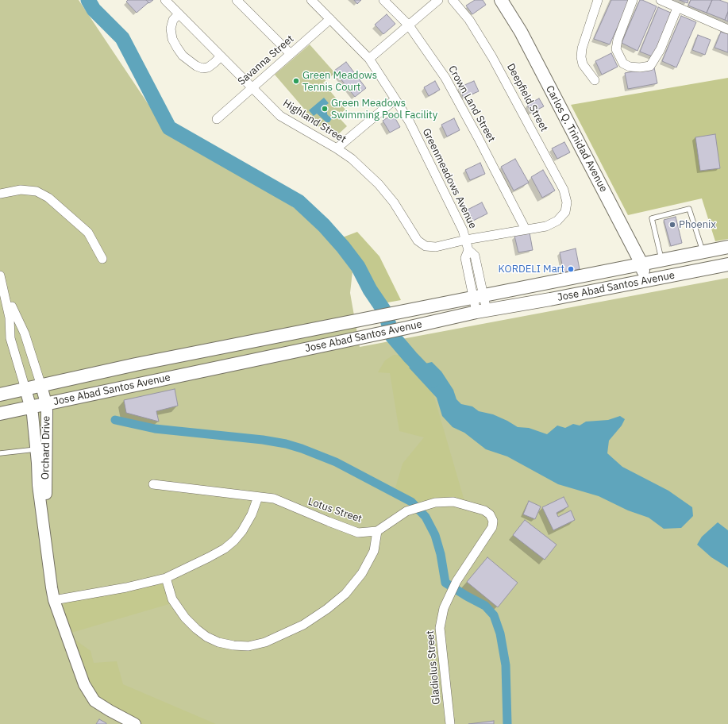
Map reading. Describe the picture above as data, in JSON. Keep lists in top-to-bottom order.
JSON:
{
  "streets": {
    "main road": ["Carlos Q. Trinidad Avenue", "Jose Abad Santos Avenue"],
    "street": [
      "Savanna Street",
      "Deepfield Street",
      "Crown Land Street",
      "Highland Street",
      "Greenmeadows Avenue",
      "Orchard Drive",
      "Lotus Street",
      "Gladiolus Street"
    ]
  },
  "crossings": [
    ["Savanna Street", "Highland Street"],
    ["Savanna Street", "Greenmeadows Avenue"],
    ["Deepfield Street", "Crown Land Street"],
    ["Highland Street", "Greenmeadows Avenue"],
    ["Carlos Q. Trinidad Avenue", "Jose Abad Santos Avenue"],
    ["Greenmeadows Avenue", "Jose Abad Santos Avenue"],
    ["Jose Abad Santos Avenue", "Orchard Drive"],
    ["Lotus Street", "Gladiolus Street"]
  ],
  "places": [
    "Green Meadows Tennis Court",
    "Green Meadows Swimming Pool Facility",
    "Phoenix",
    "KORDELI Mart"
  ]
}
